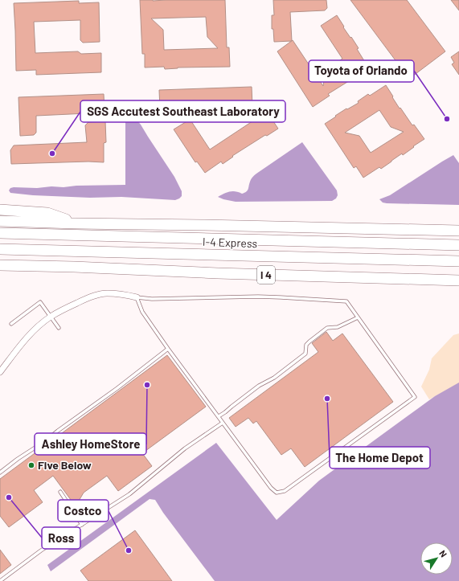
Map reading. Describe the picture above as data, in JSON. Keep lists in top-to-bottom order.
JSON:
{
  "streets": {
    "highway": ["I-4 Express", "I 4"]
  },
  "places": [
    "Toyota of Orlando",
    "SGS Accutest Southeast Laboratory",
    "Ashley HomeStore",
    "The Home Depot",
    "Five Below",
    "Ross",
    "Costco"
  ],
  "north": "top right"
}
